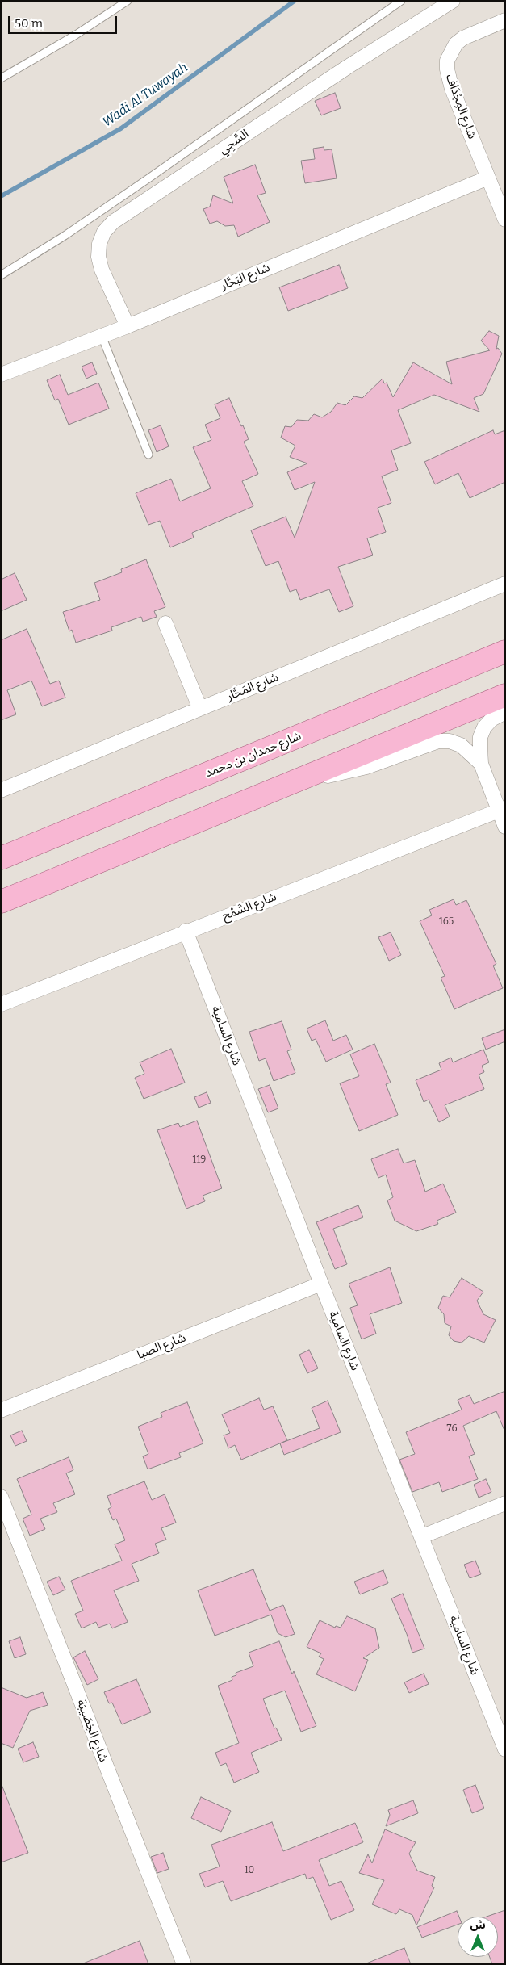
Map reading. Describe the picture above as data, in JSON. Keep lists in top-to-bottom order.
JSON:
{
  "streets": {
    "main road": ["شارع حمدان بن محمد"],
    "street": [
      "شارع المِجْدَاف",
      "السَّجِي",
      "شارع البَحَّار",
      "شارع المَحَّار",
      "شارع السَّمْح",
      "شارع السامية",
      "شارع الصبا",
      "شارع الخِصَيبَة"
    ]
  },
  "crossings": [
    ["شارع المِجْدَاف", "شارع البَحَّار"],
    ["السَّجِي", "شارع البَحَّار"],
    ["شارع السَّمْح", "شارع السامية"],
    ["شارع السامية", "شارع الصبا"]
  ],
  "water": ["Wadi Al Tuwayah"],
  "house_numbers": [
    "165",
    "119",
    "76",
    "10"
  ],
  "scale_bar": "50 m",
  "north": "top"
}
